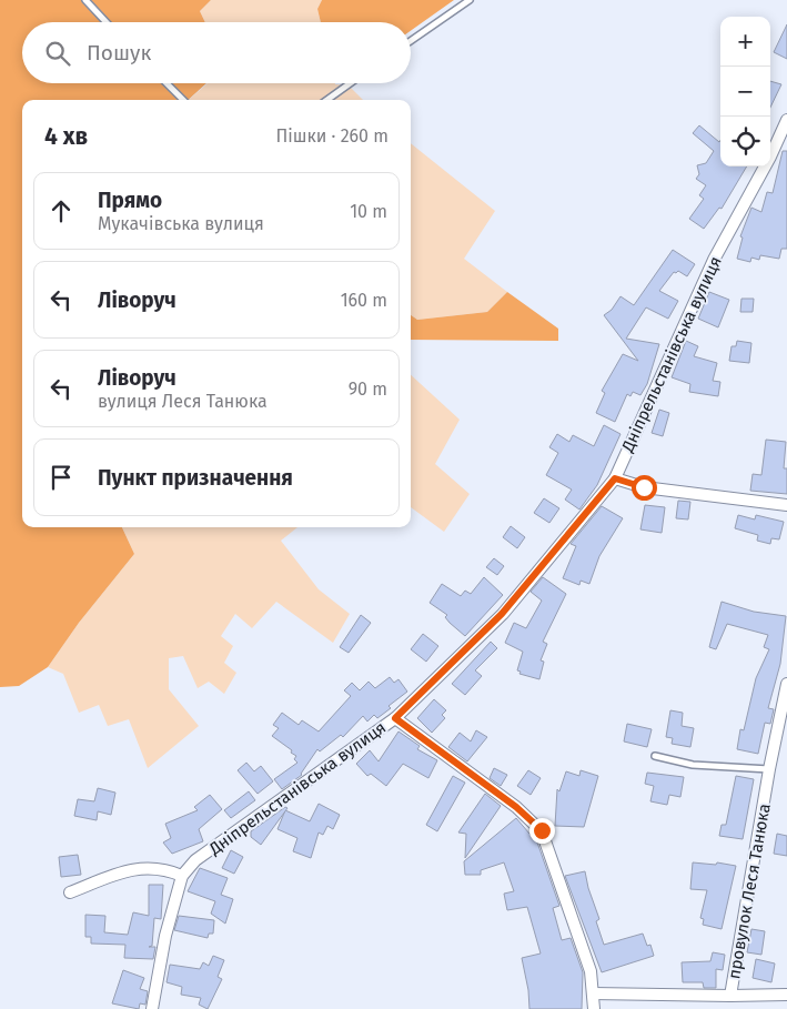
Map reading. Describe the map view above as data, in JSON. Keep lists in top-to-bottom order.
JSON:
{
  "streets": {
    "street": ["Дніпрельстанівська вулиця", "провулок Леся Танюка"]
  },
  "page": {
    "map_buttons": ["+", "−"],
    "search": "Пошук",
    "heading": ["4 хв", "Пішки · 260 m"],
    "list": [
      ["Прямо", "Мукачівська вулиця", "10 m"],
      ["Ліворуч", "160 m"],
      ["Ліворуч", "вулиця Леся Танюка", "90 m"],
      "Пункт призначення"
    ]
  }
}
